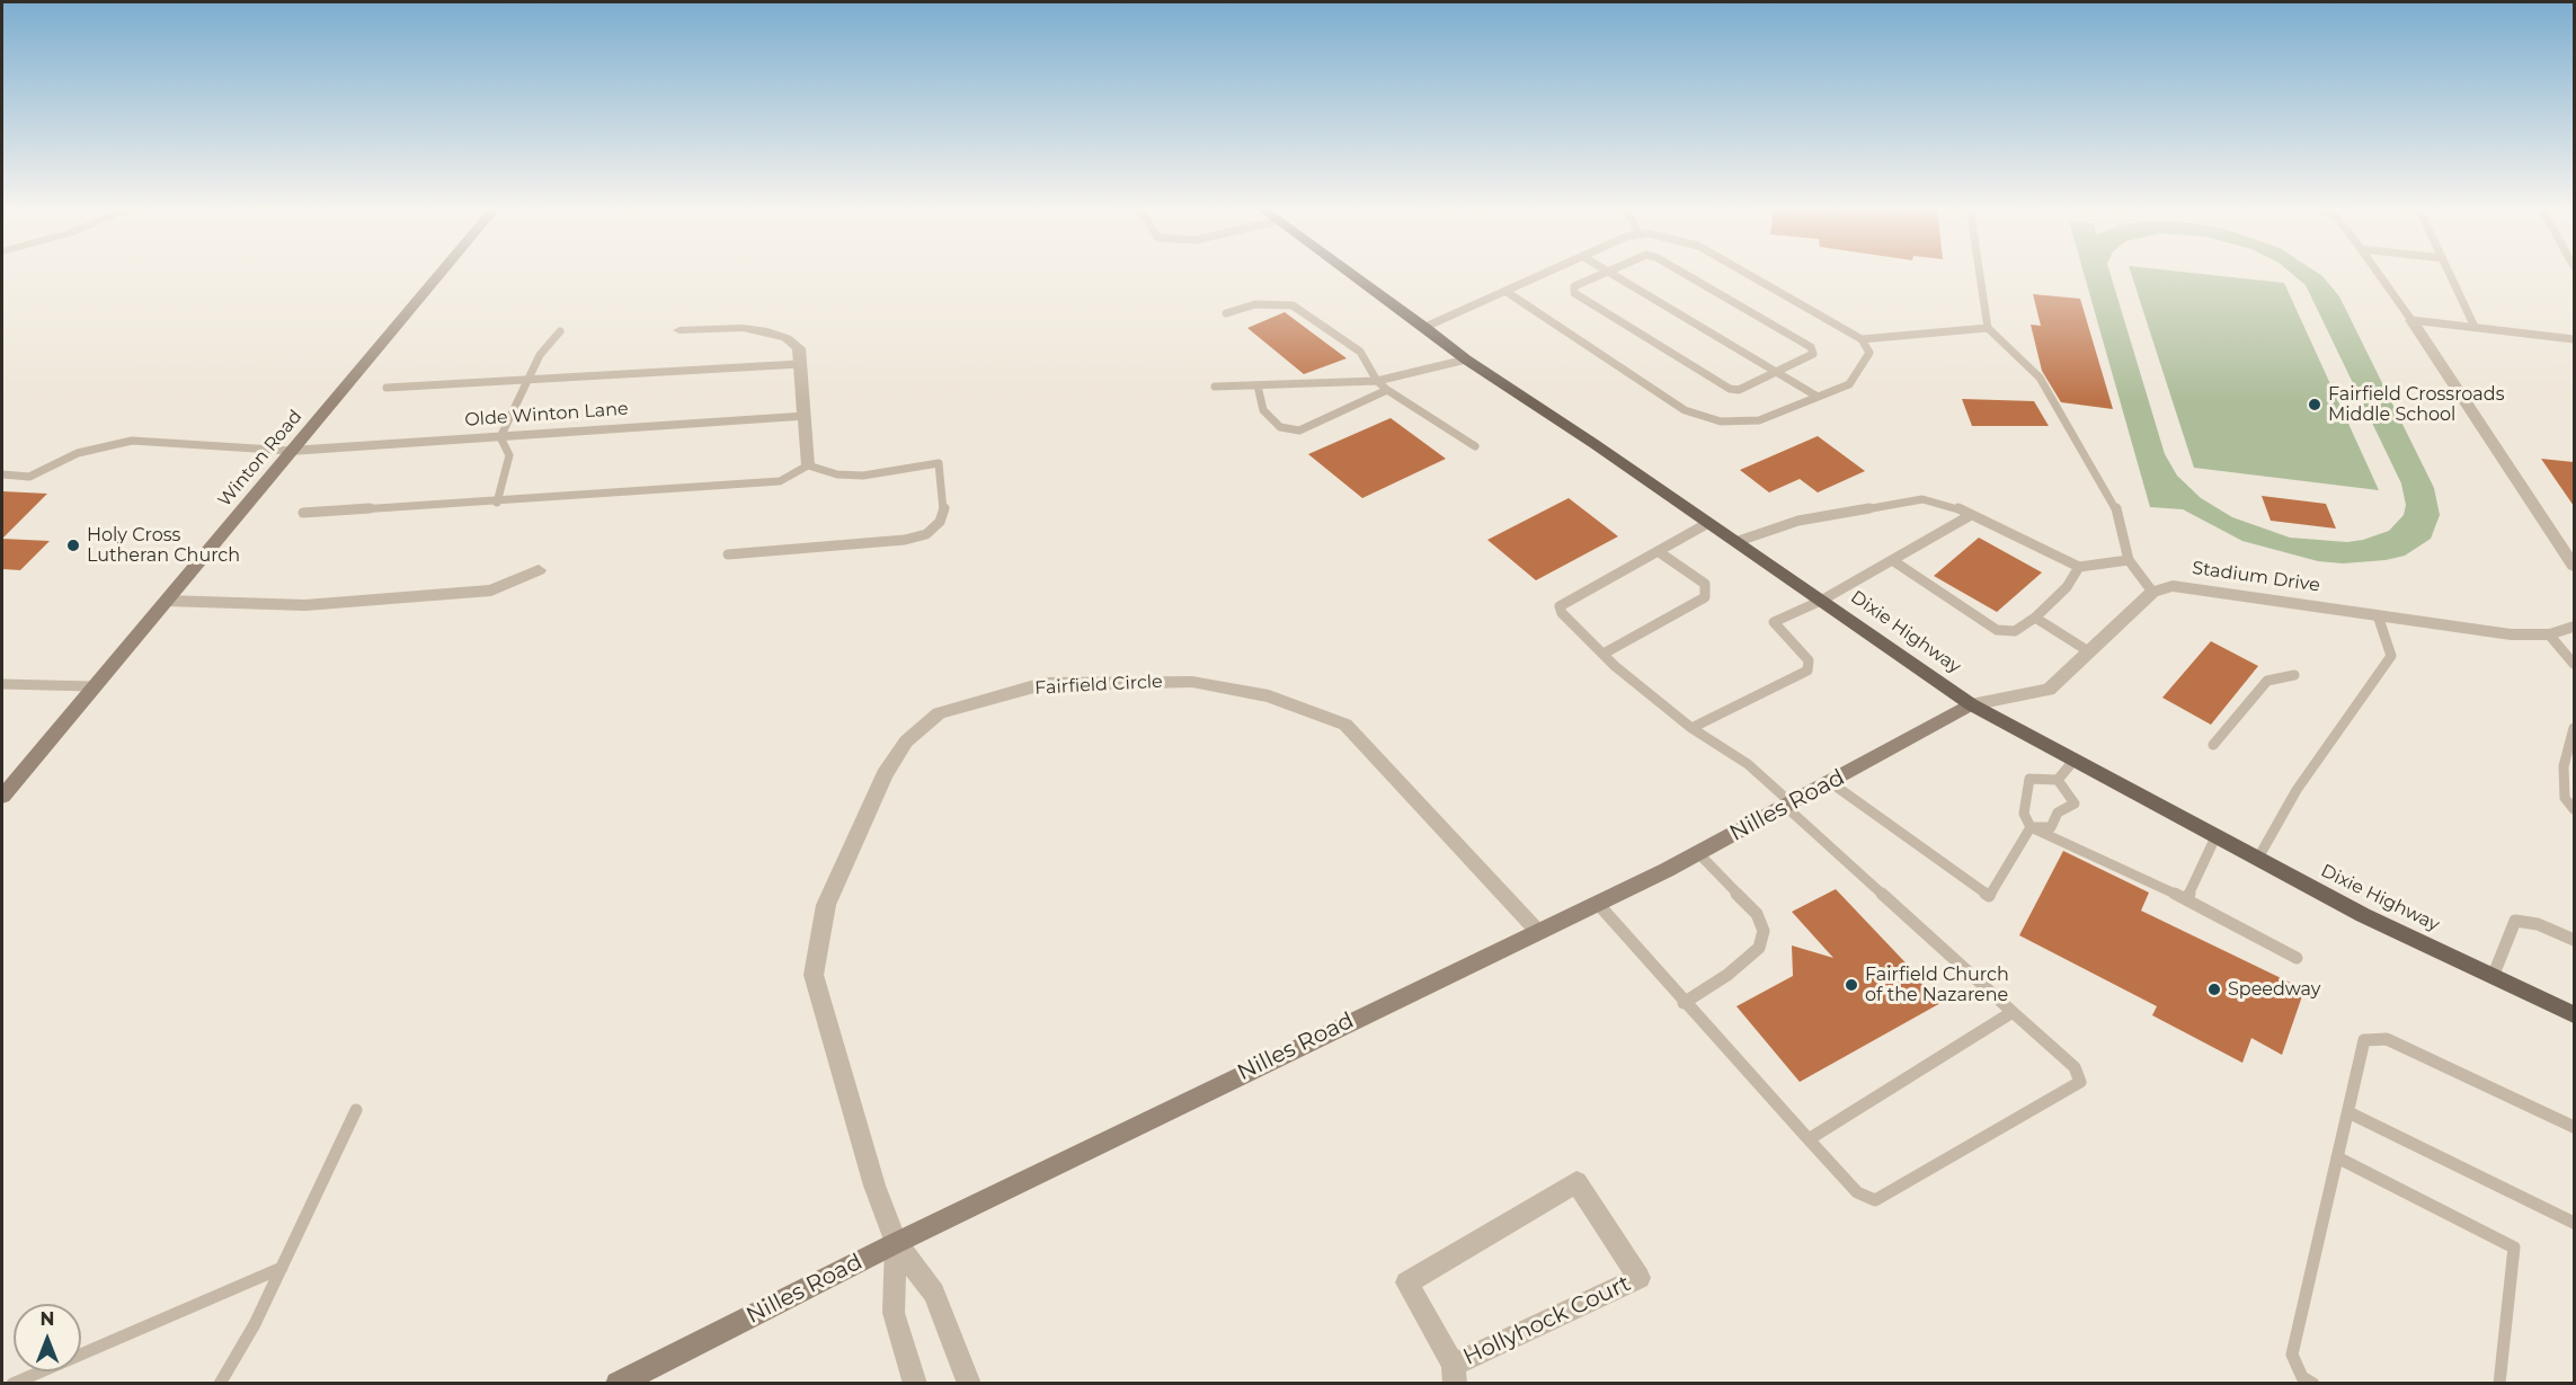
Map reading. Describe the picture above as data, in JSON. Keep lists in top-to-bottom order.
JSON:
{
  "streets": {
    "main road": ["Dixie Highway"],
    "street": [
      "Olde Winton Lane",
      "Winton Road",
      "Stadium Drive",
      "Fairfield Circle",
      "Nilles Road",
      "Hollyhock Court"
    ]
  },
  "crossings": [
    ["Olde Winton Lane", "Winton Road"],
    ["Dixie Highway", "Nilles Road"],
    ["Fairfield Circle", "Nilles Road"]
  ],
  "places": [
    "Fairfield Crossroads Middle School",
    "Holy Cross Lutheran Church",
    "Fairfield Church of the Nazarene",
    "Speedway"
  ],
  "north": "top"
}
